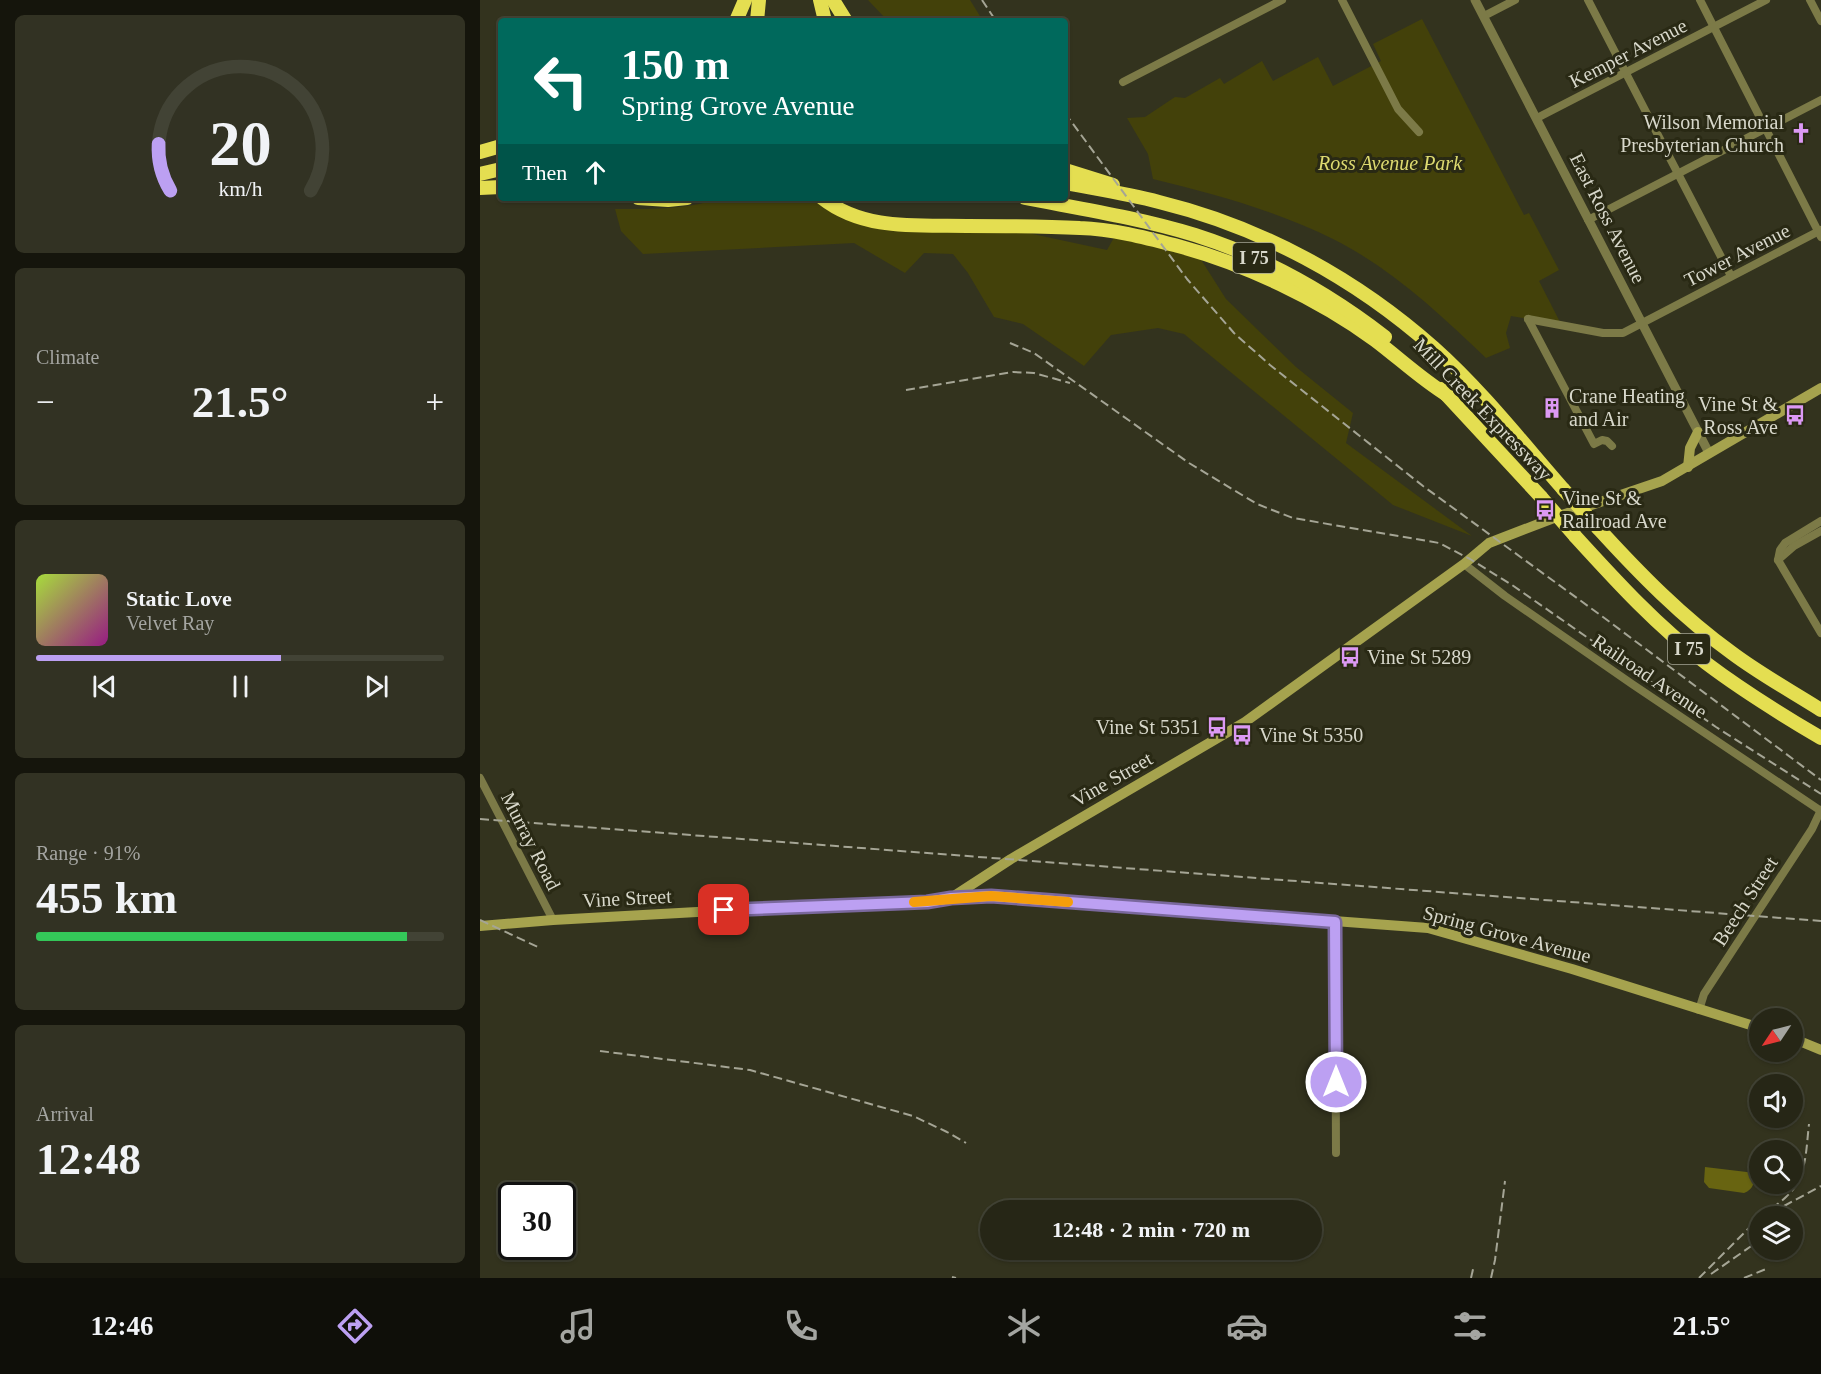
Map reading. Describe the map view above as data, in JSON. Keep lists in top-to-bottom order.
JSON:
{
  "streets": {
    "highway": ["I 75", "Mill Creek Expressway"],
    "main road": ["Vine Street", "Spring Grove Avenue"],
    "street": [
      "Kemper Avenue",
      "East Ross Avenue",
      "Tower Avenue",
      "Railroad Avenue",
      "Murray Road",
      "Beech Street"
    ]
  },
  "crossings": [
    ["Kemper Avenue", "East Ross Avenue"],
    ["East Ross Avenue", "Tower Avenue"],
    ["East Ross Avenue", "Vine Street"],
    ["Railroad Avenue", "Vine Street"],
    ["Railroad Avenue", "Beech Street"],
    ["Vine Street", "Murray Road"],
    ["Vine Street", "Spring Grove Avenue"],
    ["Beech Street", "Spring Grove Avenue"]
  ],
  "parks": ["Ross Avenue Park"],
  "places": {
    "church": ["Wilson Memorial Presbyterian Church"],
    "building": ["Crane Heating and Air"],
    "bus stop": [
      "Vine St & Ross Ave",
      "Vine St & Railroad Ave",
      "Vine St 5289",
      "Vine St 5351",
      "Vine St 5350"
    ]
  },
  "north": "bottom left",
  "page": {
    "turn": ["150 m", "Spring Grove Avenue"],
    "then": "Then",
    "tile": [
      "Climate",
      ["Range · 91%", "455 km"],
      ["Arrival", "12:48"]
    ],
    "heat": ["−", "21.5°", "+"],
    "song": ["Static Love", "Velvet Ray"],
    "limit": "30",
    "trip": "12:48 · 2 min · 720 m",
    "tabs": ["12:46", "21.5°"],
    "gauge": ["20", "km/h"]
  }
}
